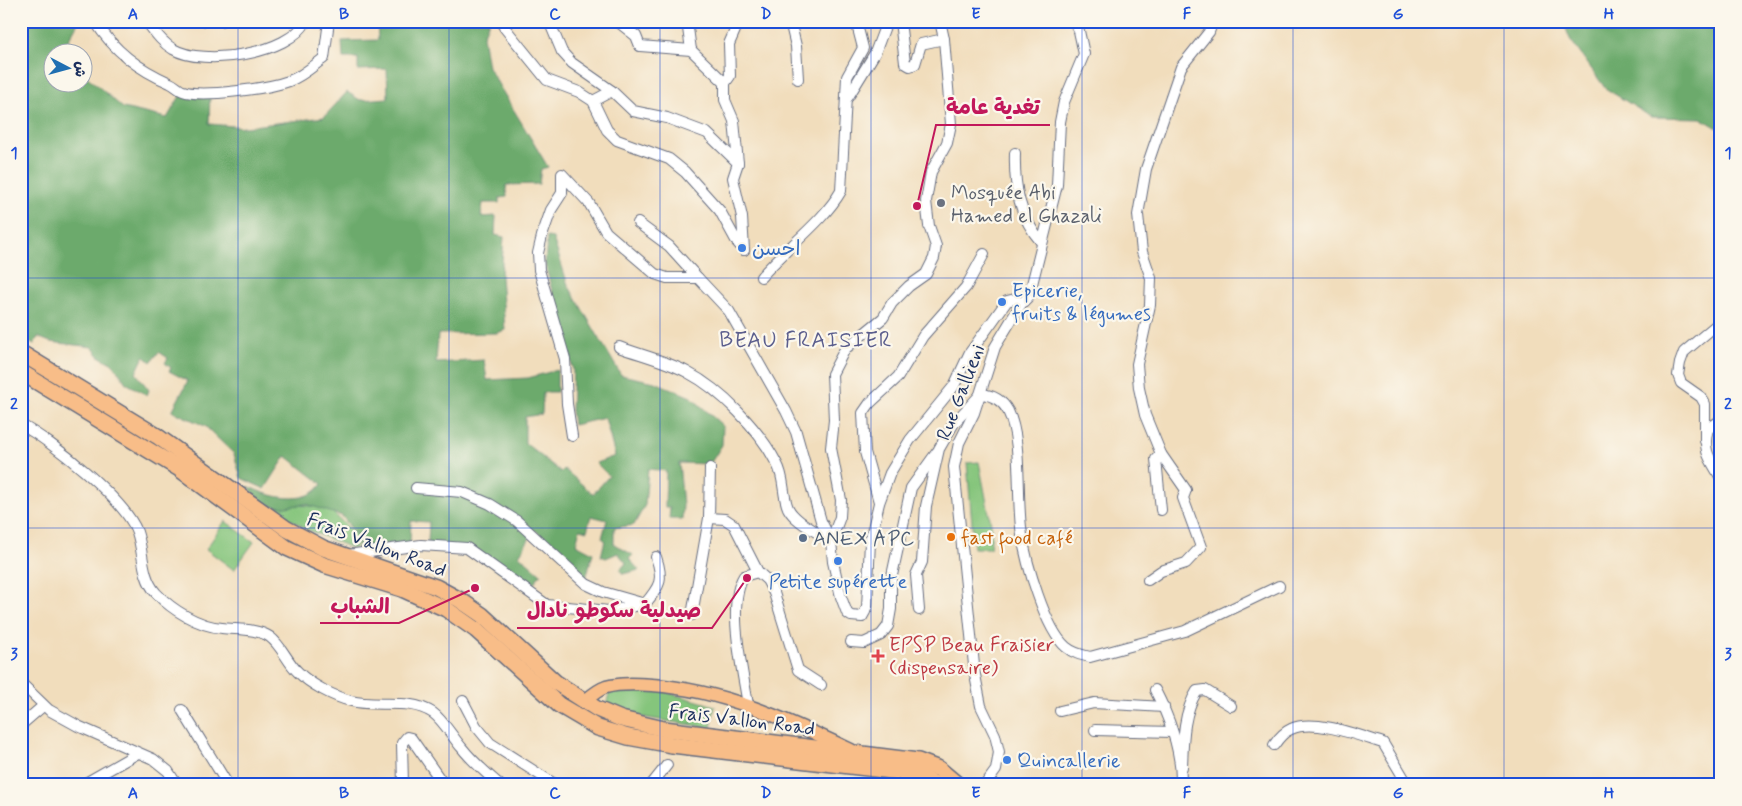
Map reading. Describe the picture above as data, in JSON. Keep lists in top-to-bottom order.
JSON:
{
  "streets": {
    "highway": ["Frais Vallon Road"],
    "street": ["Rue Gallieni"]
  },
  "districts": ["BEAU FRAISIER"],
  "places": {
    "other": [
      "Mosquée Abi Hamed el Ghazali",
      "تغدية عامة",
      "احسن",
      "Epicerie, fruits & légumes",
      "fast food café",
      "ANEX APC",
      "Petite supérette",
      "صيدلية سكوطو نادال",
      "الشباب",
      "Quincallerie"
    ],
    "health": ["EPSP Beau Fraisier (dispensaire)"]
  },
  "north": "right",
  "grid": {
    "columns": [
      "A",
      "B",
      "C",
      "D",
      "E",
      "F",
      "G",
      "H"
    ],
    "rows": ["1", "2", "3"]
  }
}
